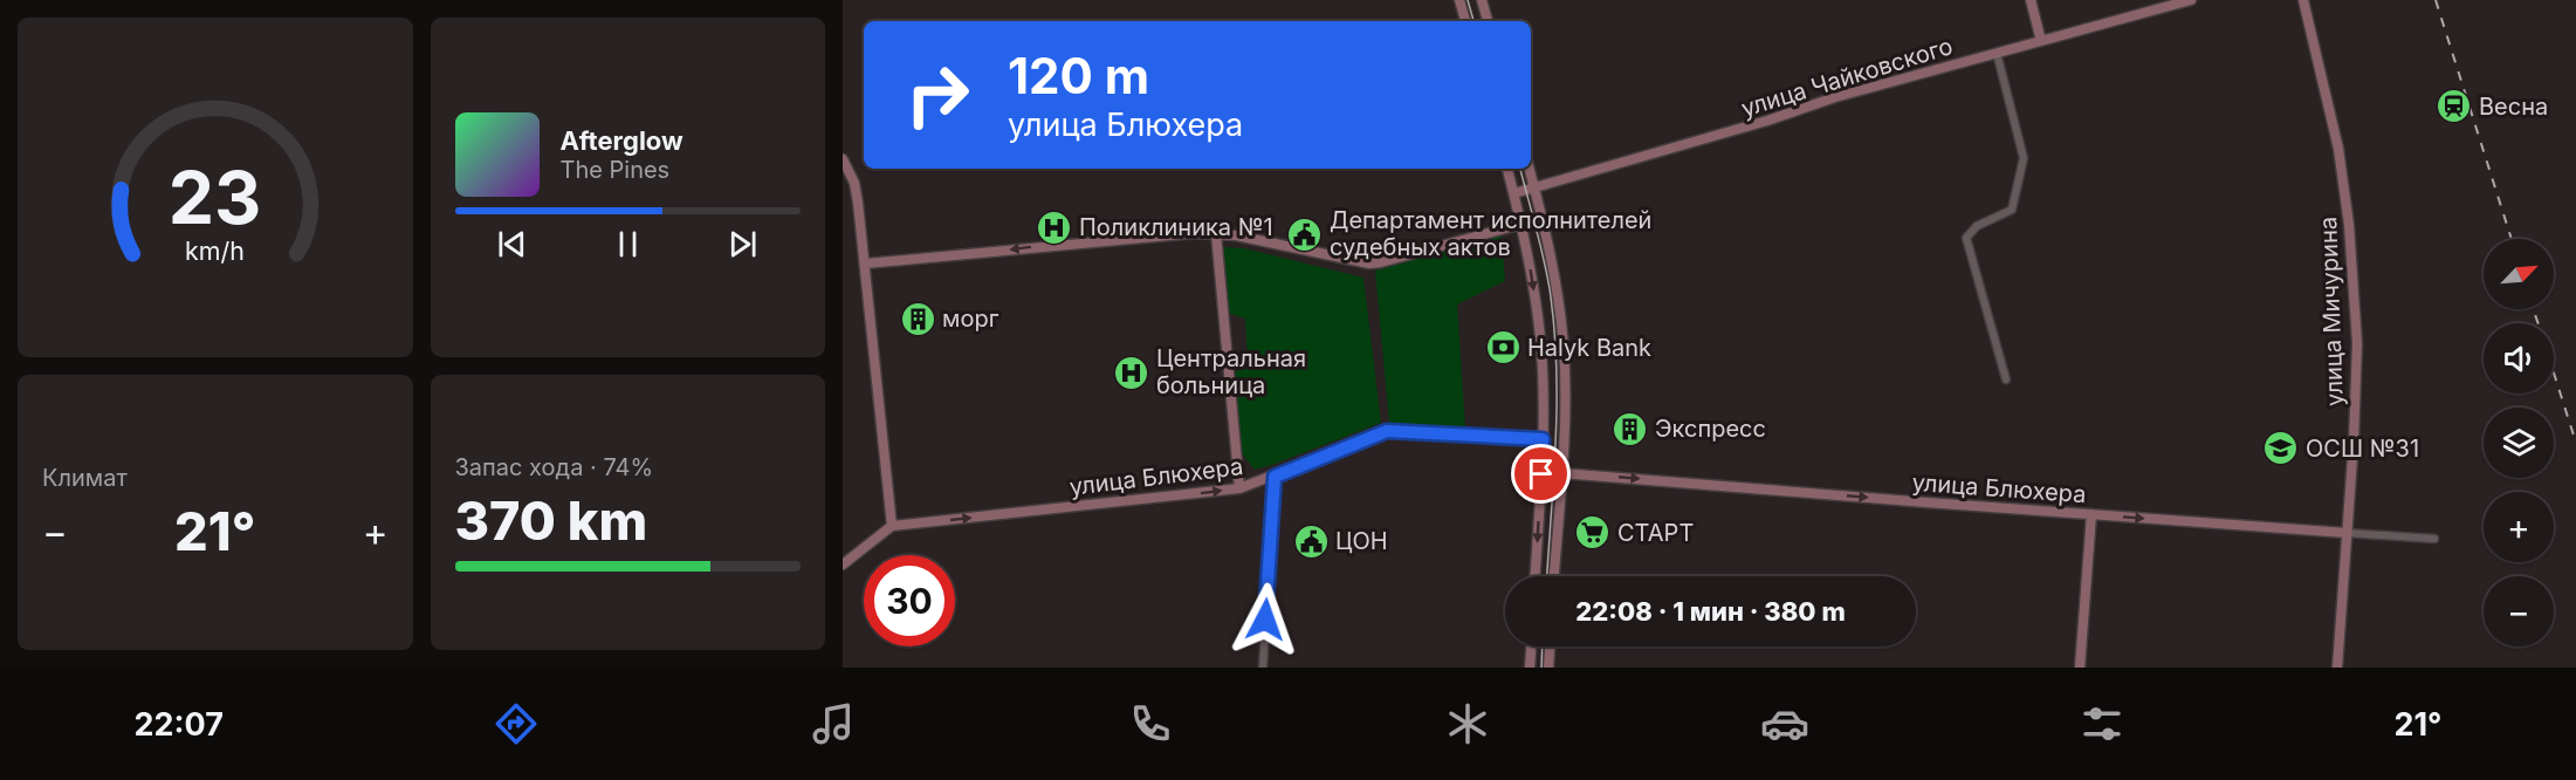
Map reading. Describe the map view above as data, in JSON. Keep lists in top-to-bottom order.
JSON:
{
  "streets": {
    "street": ["улица Чайковского", "улица Мичурина", "улица Блюхера"]
  },
  "crossings": [
    ["улица Мичурина", "улица Блюхера"]
  ],
  "one_way": ["улица Блюхера"],
  "places": {
    "station": ["Весна"],
    "hospital": ["Поликлиника №1", "Центральная больница"],
    "public building": ["Департамент исполнителей судебных актов", "ЦОН"],
    "building": ["морг", "Экспресс"],
    "bank": ["Halyk Bank"],
    "school or university": ["ОСШ №31"],
    "supermarket": ["СТАРТ"]
  },
  "north": "top right",
  "page": {
    "turn": ["120 m", "улица Блюхера"],
    "song": ["Afterglow", "The Pines"],
    "map_buttons": ["+", "−"],
    "tile": [
      "Климат",
      ["Запас хода · 74%", "370 km"]
    ],
    "heat": ["−", "21°", "+"],
    "limit": "30",
    "trip": "22:08 · 1 мин · 380 m",
    "tabs": ["22:07", "21°"],
    "gauge": ["23", "km/h"]
  }
}
